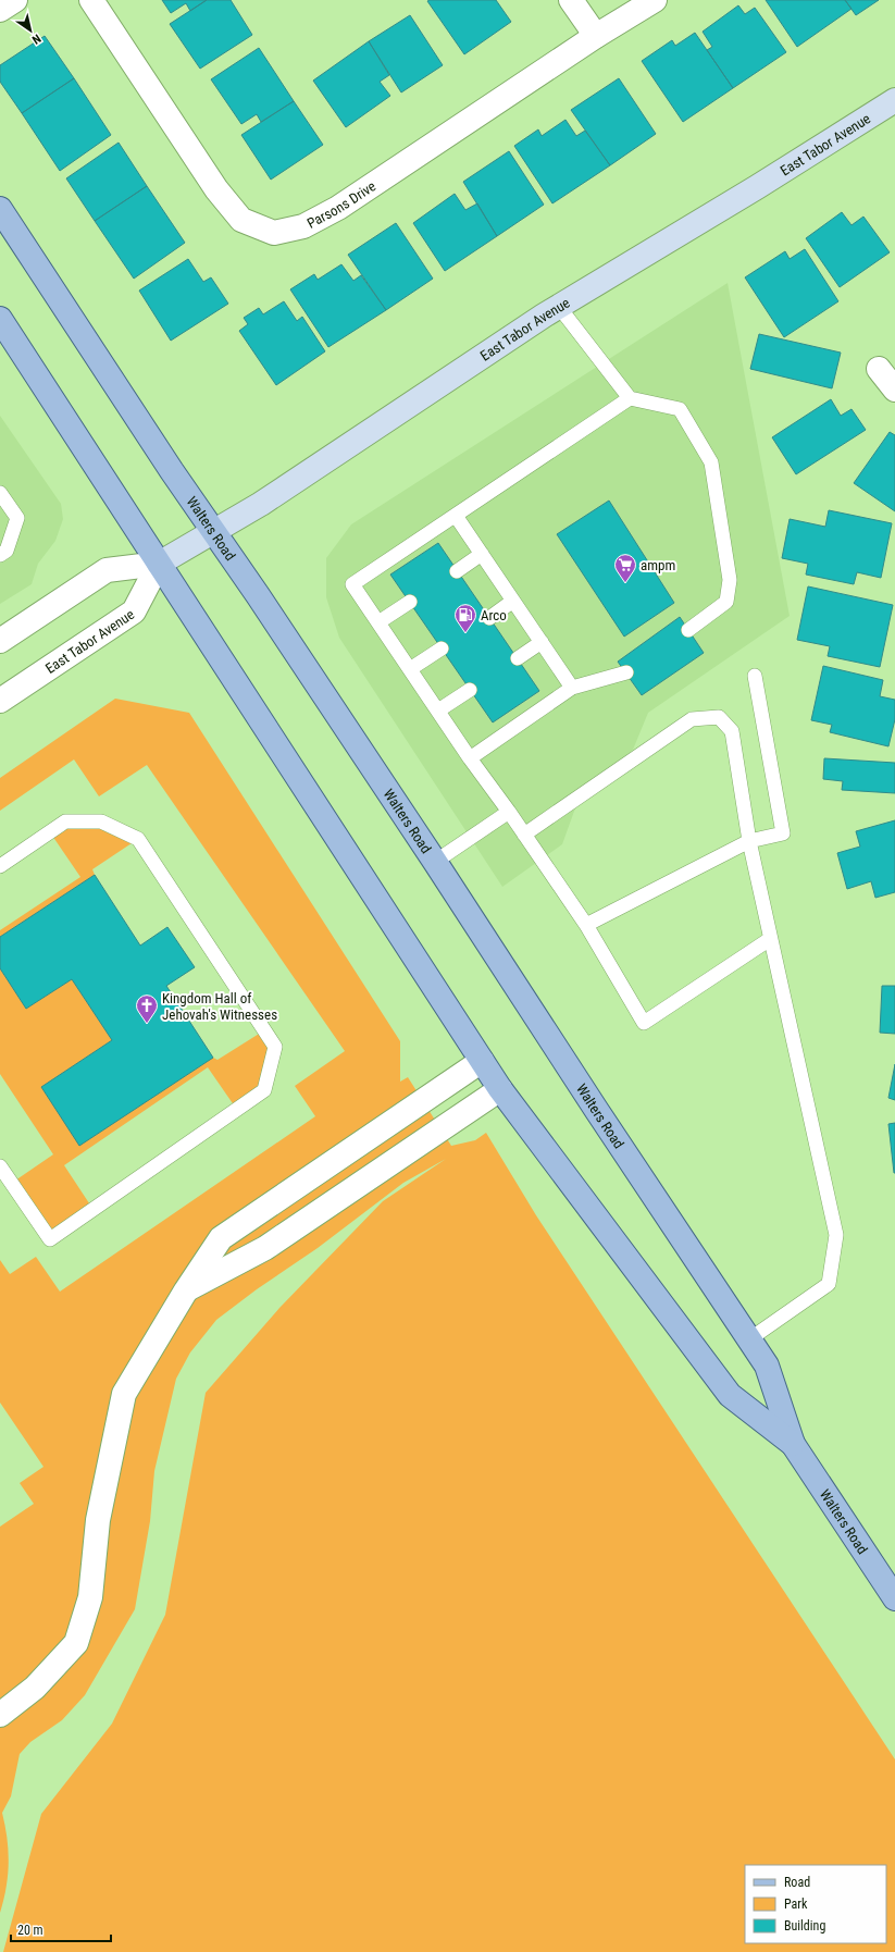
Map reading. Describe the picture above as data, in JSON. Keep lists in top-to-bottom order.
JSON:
{
  "streets": {
    "main road": ["East Tabor Avenue", "Walters Road"],
    "street": ["Parsons Drive"]
  },
  "crossings": [
    ["East Tabor Avenue", "Walters Road"]
  ],
  "places": {
    "supermarket": ["ampm"],
    "fuel station": ["Arco"],
    "church": ["Kingdom Hall of Jehovah's Witnesses"]
  },
  "legend": ["Road", "Park", "Building"],
  "scale_bar": "20 m",
  "north": "bottom right"
}
